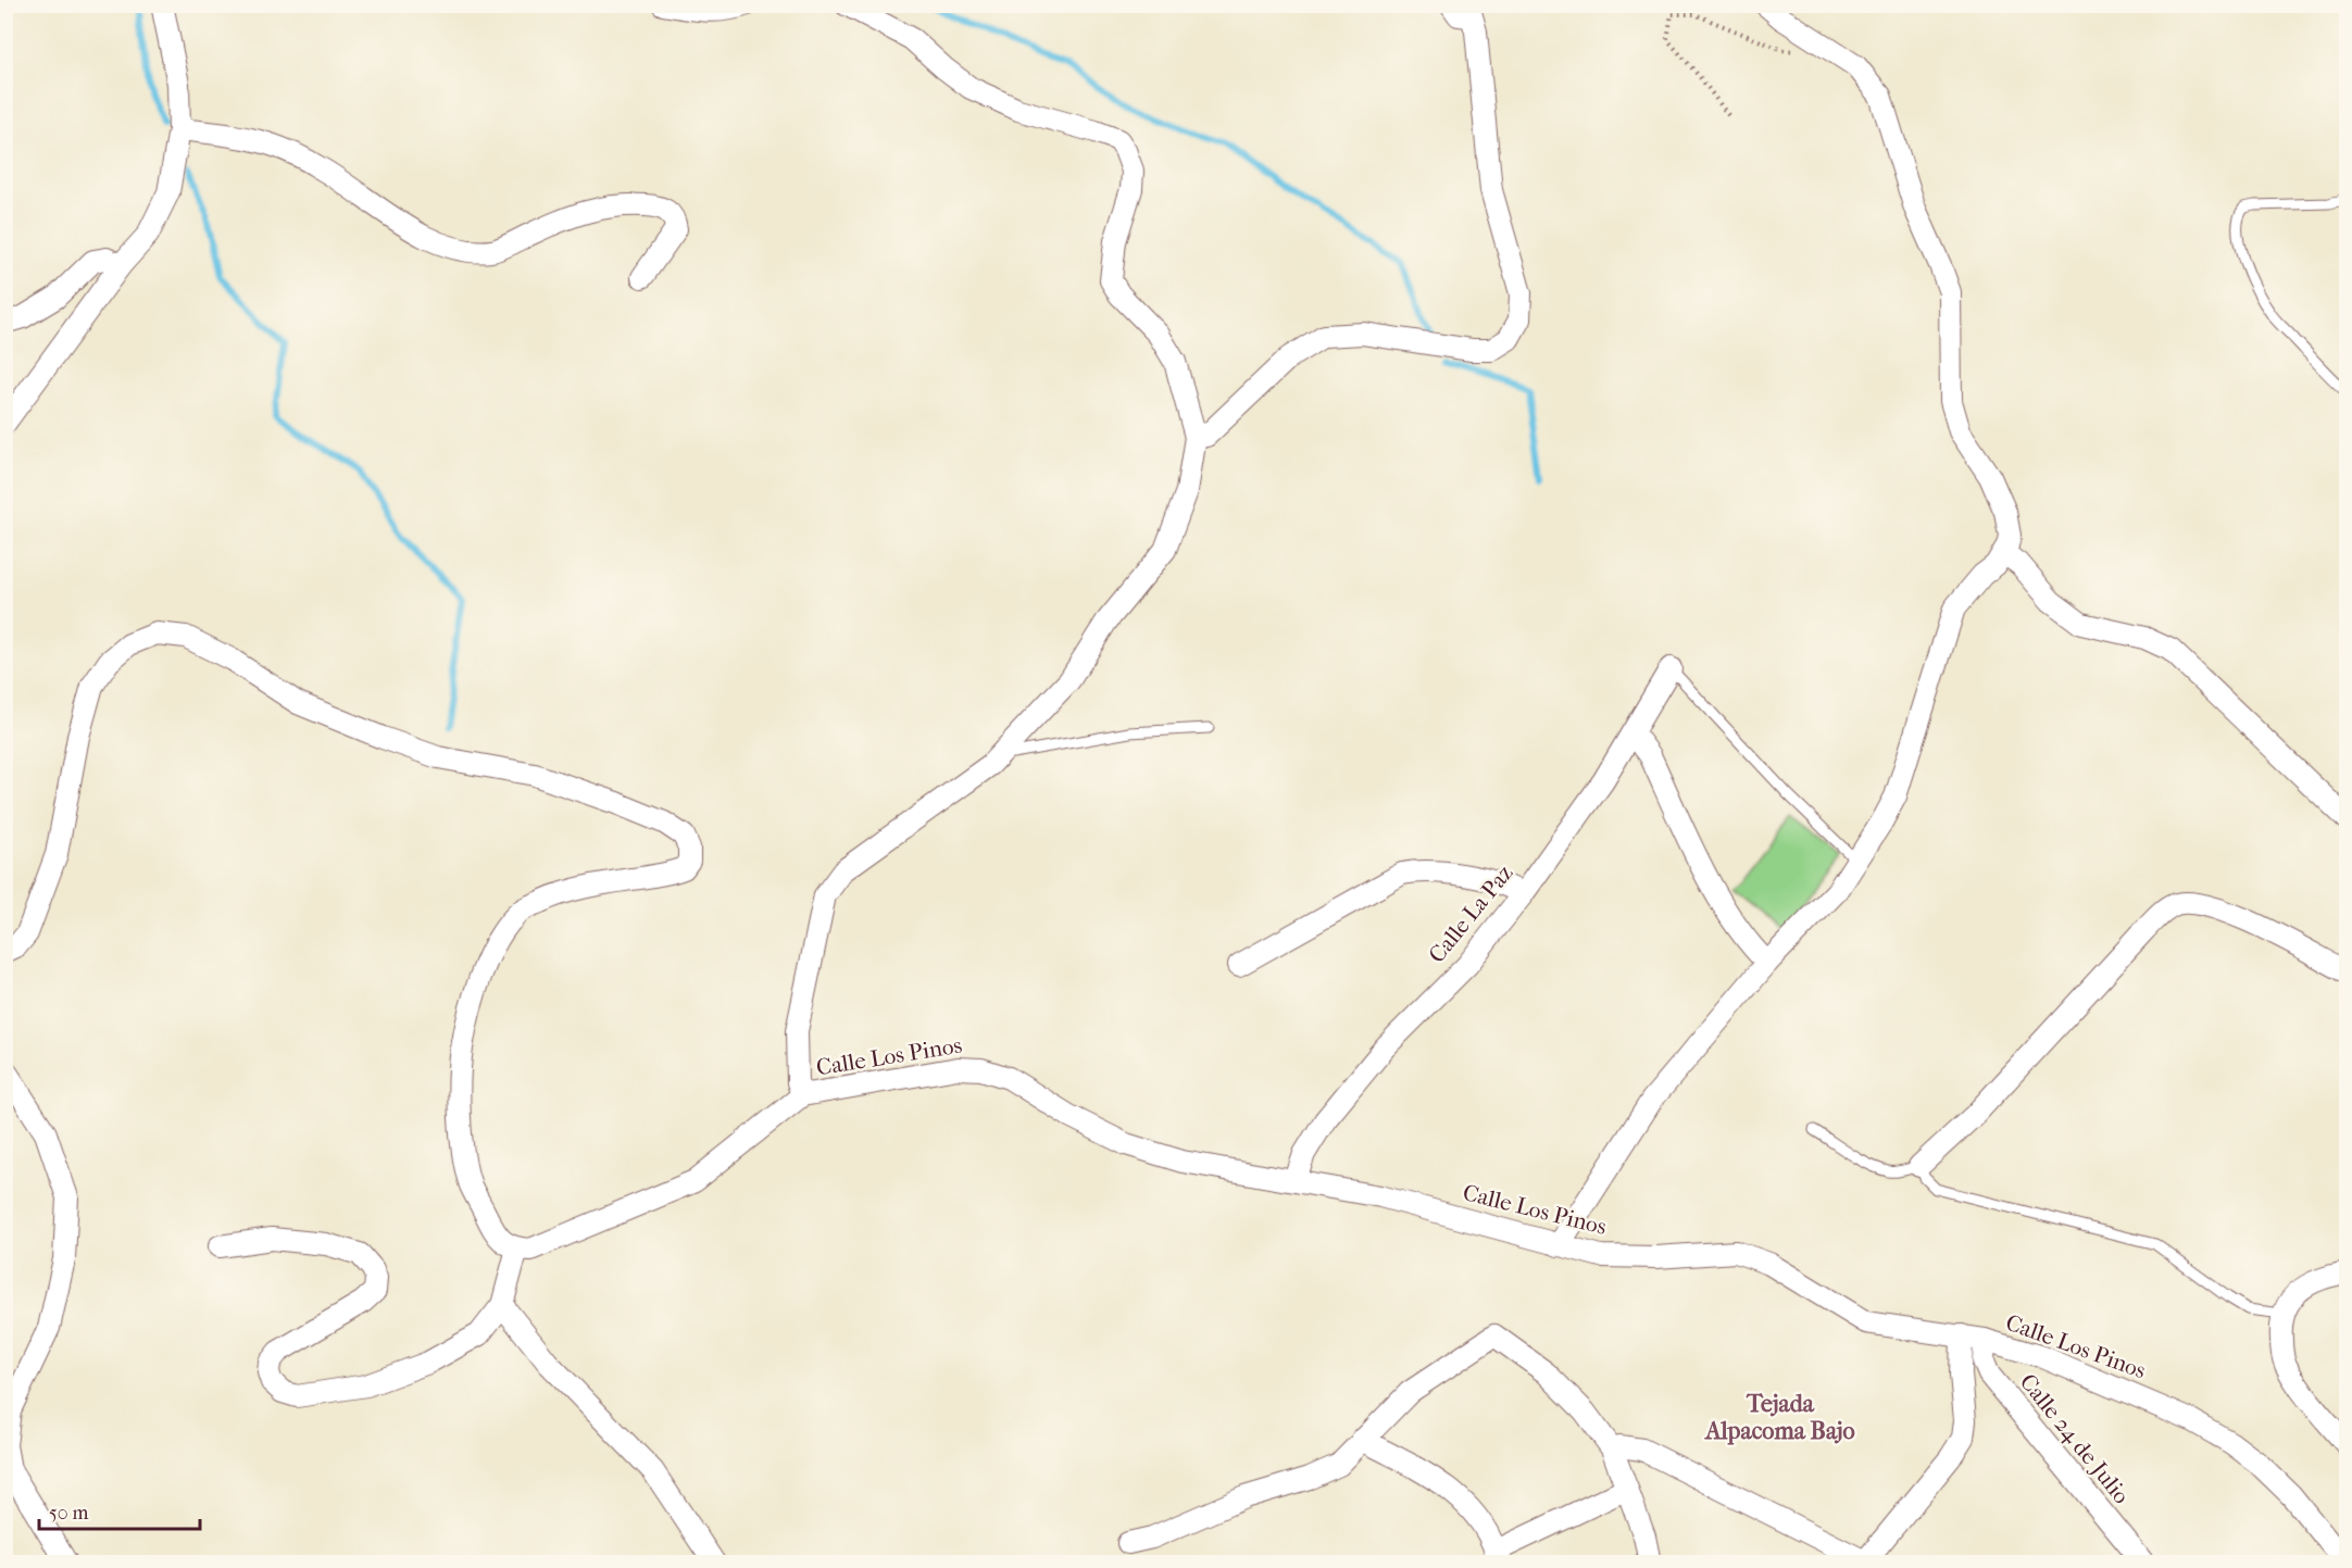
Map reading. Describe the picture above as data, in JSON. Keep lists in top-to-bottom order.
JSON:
{
  "streets": {
    "street": ["Calle La Paz", "Calle Los Pinos", "Calle 24 de Julio"]
  },
  "crossings": [
    ["Calle La Paz", "Calle Los Pinos"],
    ["Calle Los Pinos", "Calle 24 de Julio"]
  ],
  "districts": ["Tejada Alpacoma Bajo"],
  "scale_bar": "50 m"
}
